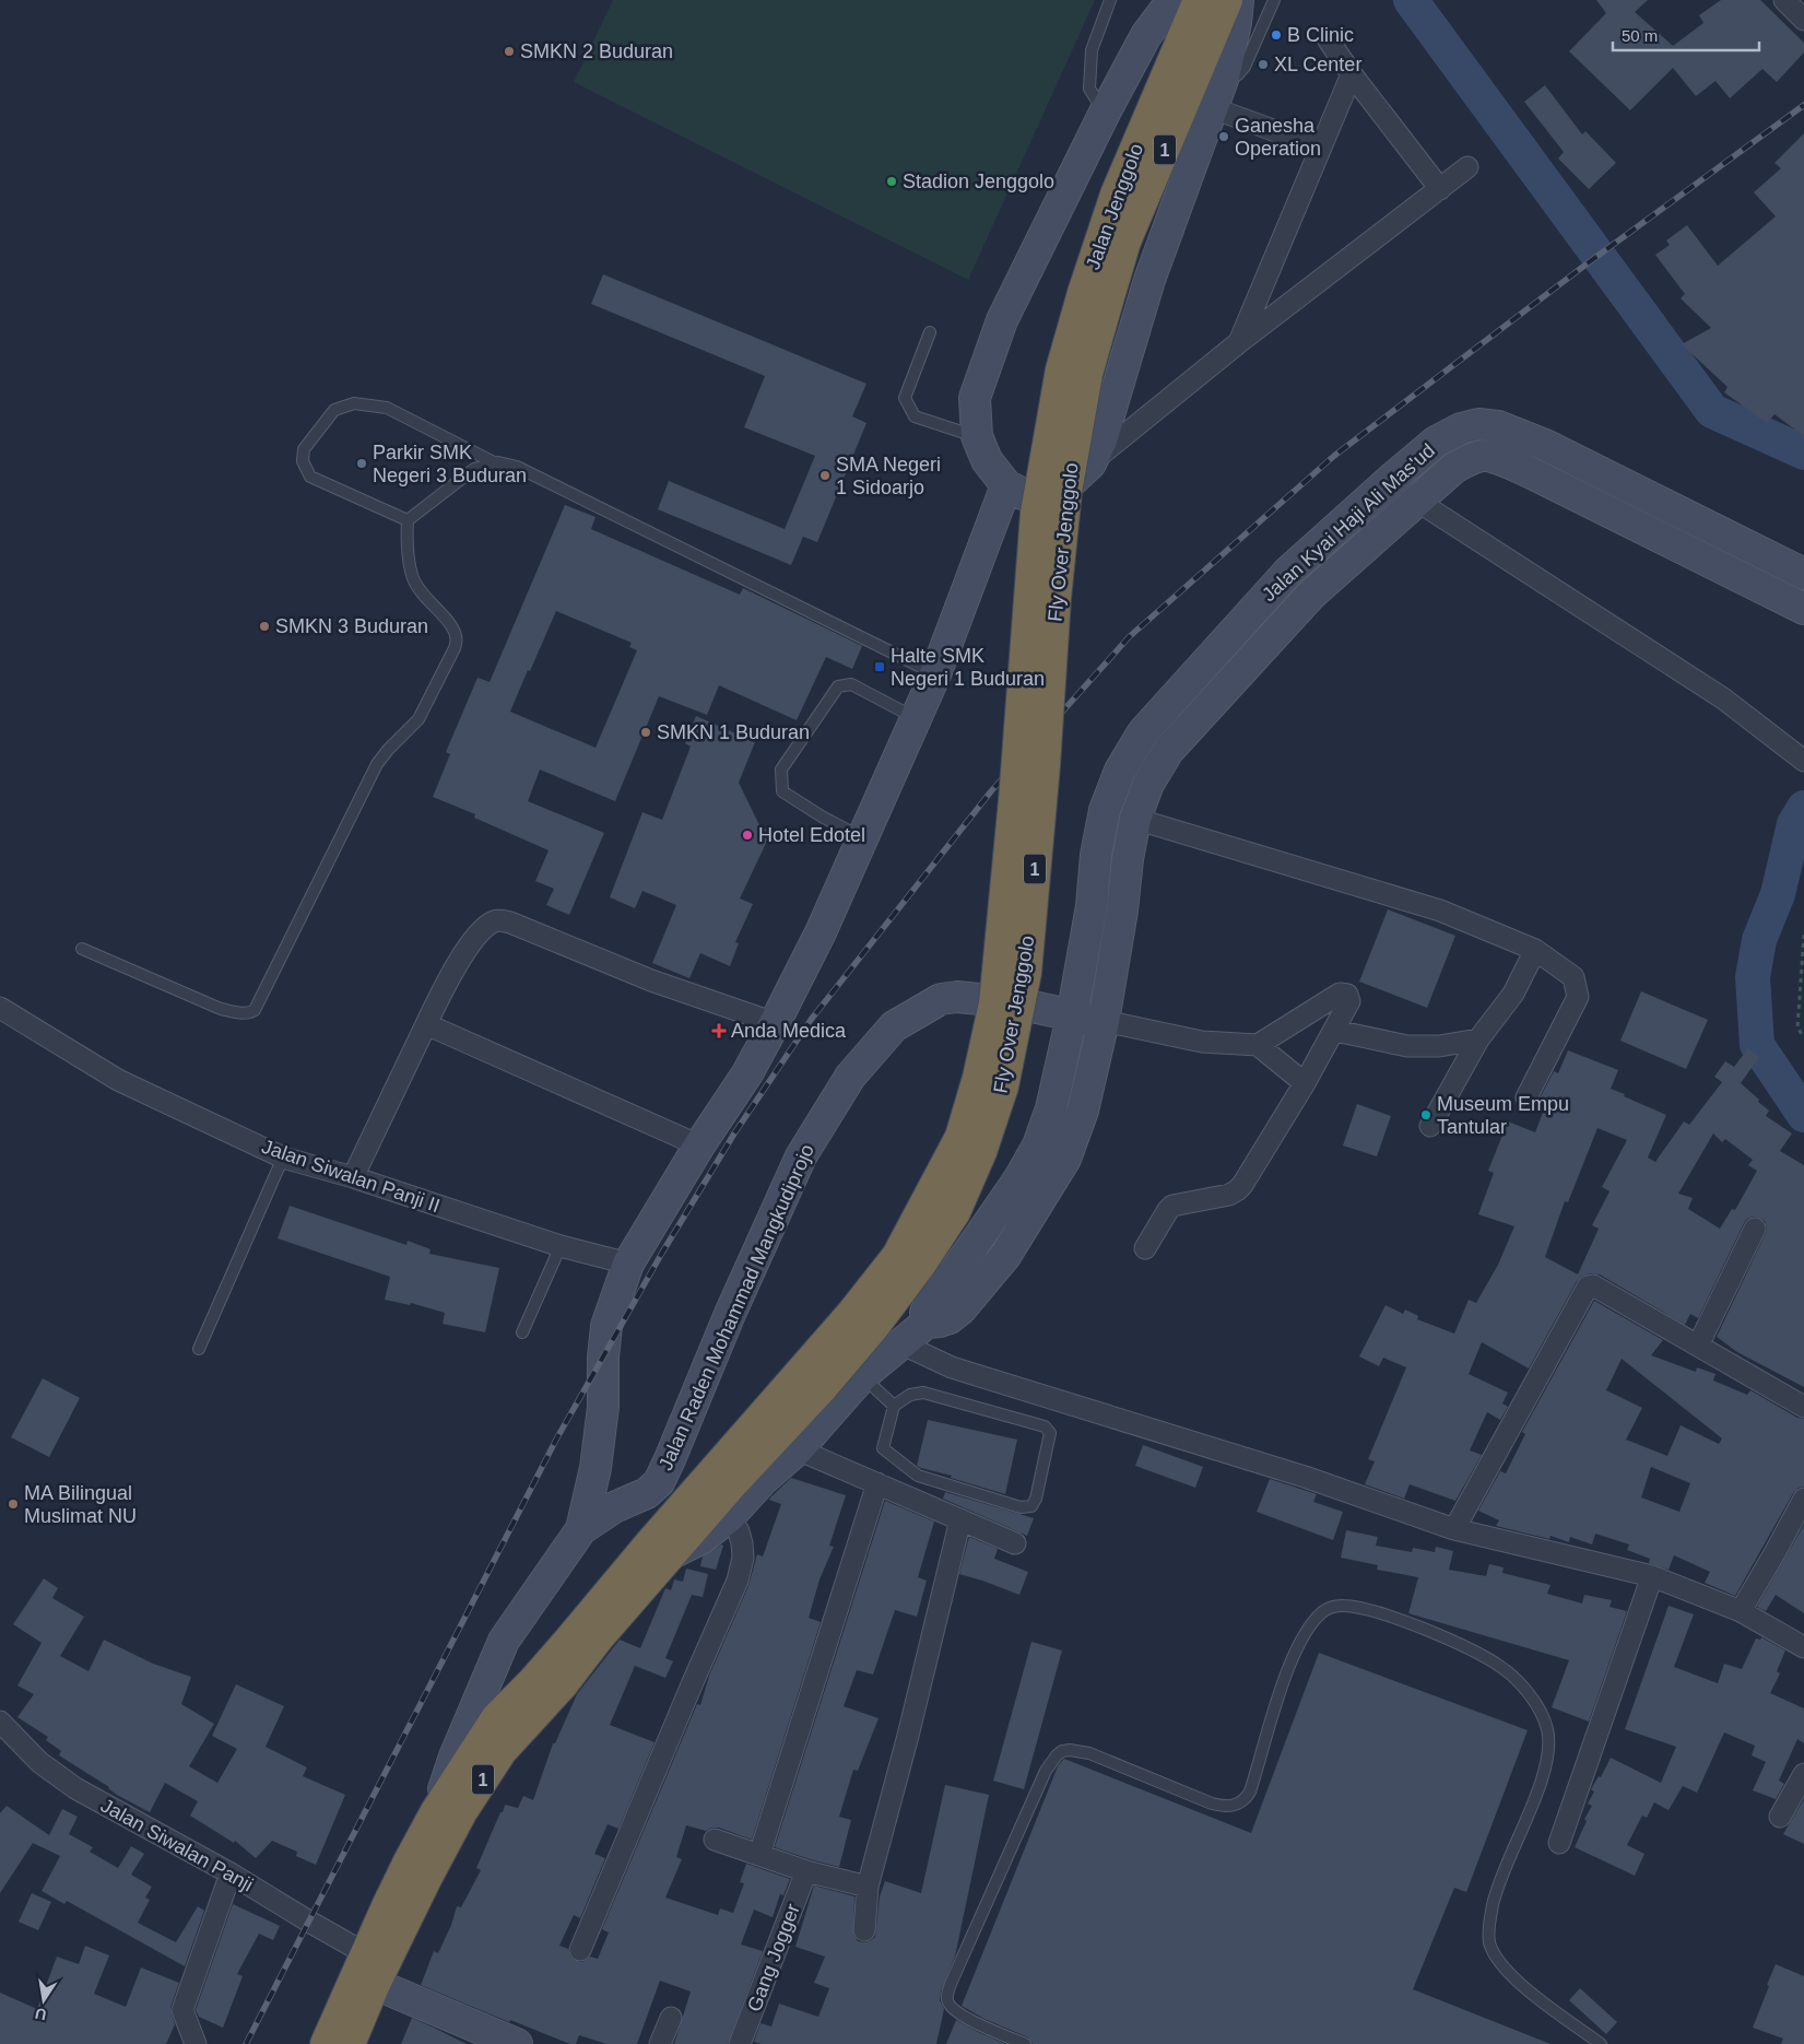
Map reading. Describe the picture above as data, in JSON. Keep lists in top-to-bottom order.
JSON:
{
  "streets": {
    "highway": [
      "1",
      "Jalan Jenggolo",
      "Fly Over Jenggolo",
      "Jalan Raden Mohammad Mangkudiprojo"
    ],
    "street": [
      "Jalan Kyai Haji Ali Mas'ud",
      "Jalan Siwalan Panji II",
      "Jalan Siwalan Panji",
      "Gang Jogger"
    ]
  },
  "crossings": [
    ["1", "Fly Over Jenggolo"],
    ["1", "Jalan Raden Mohammad Mangkudiprojo"],
    ["Jalan Jenggolo", "Fly Over Jenggolo"],
    ["Jalan Kyai Haji Ali Mas'ud", "Jalan Raden Mohammad Mangkudiprojo"],
    ["Fly Over Jenggolo", "Jalan Raden Mohammad Mangkudiprojo"],
    ["Jalan Siwalan Panji II", "Jalan Raden Mohammad Mangkudiprojo"],
    ["Jalan Raden Mohammad Mangkudiprojo", "Jalan Siwalan Panji"]
  ],
  "places": {
    "other": [
      "B Clinic",
      "SMKN 2 Buduran",
      "XL Center",
      "Ganesha Operation",
      "Stadion Jenggolo",
      "Parkir SMK Negeri 3 Buduran",
      "SMA Negeri 1 Sidoarjo",
      "SMKN 3 Buduran",
      "SMKN 1 Buduran",
      "Hotel Edotel",
      "Museum Empu Tantular",
      "MA Bilingual Muslimat NU"
    ],
    "transit": ["Halte SMK Negeri 1 Buduran"],
    "health": ["Anda Medica"]
  },
  "scale_bar": "50 m",
  "north": "bottom"
}
